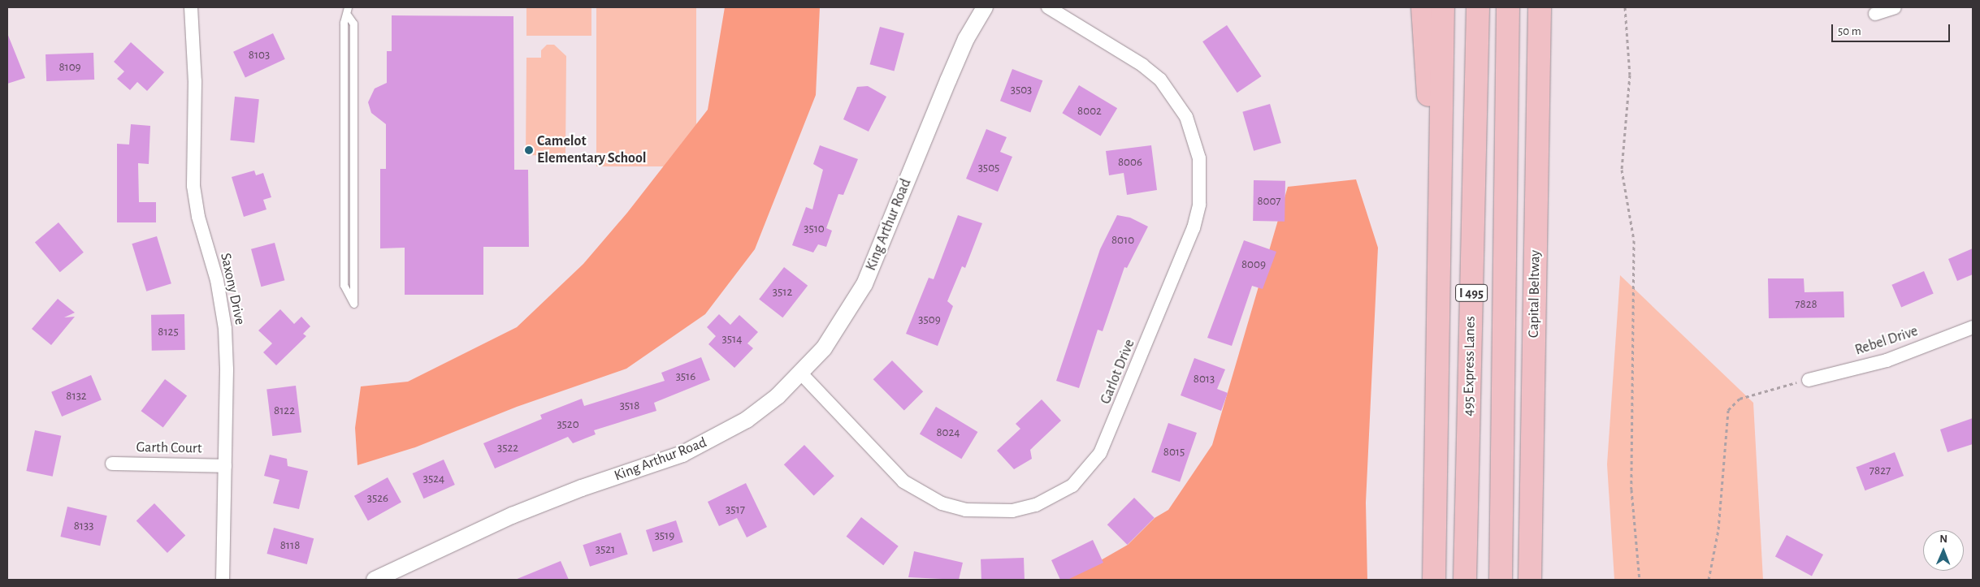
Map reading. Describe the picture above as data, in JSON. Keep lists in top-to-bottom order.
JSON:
{
  "streets": {
    "highway": ["I 495", "Capital Beltway", "495 Express Lanes"],
    "street": [
      "King Arthur Road",
      "Saxony Drive",
      "Rebel Drive",
      "Garlot Drive",
      "Garth Court"
    ]
  },
  "crossings": [
    ["King Arthur Road", "Garlot Drive"],
    ["Saxony Drive", "Garth Court"]
  ],
  "places": ["Camelot Elementary School"],
  "house_numbers": [
    "8103",
    "8109",
    "3503",
    "8002",
    "8006",
    "3505",
    "8007",
    "3510",
    "8010",
    "8009",
    "3512",
    "7828",
    "3509",
    "8125",
    "3514",
    "3516",
    "8013",
    "8132",
    "3518",
    "8122",
    "3520",
    "8024",
    "3522",
    "8015",
    "7827",
    "3524",
    "3526",
    "3517",
    "8133",
    "3519",
    "8118",
    "3521"
  ],
  "scale_bar": "50 m",
  "north": "top"
}
